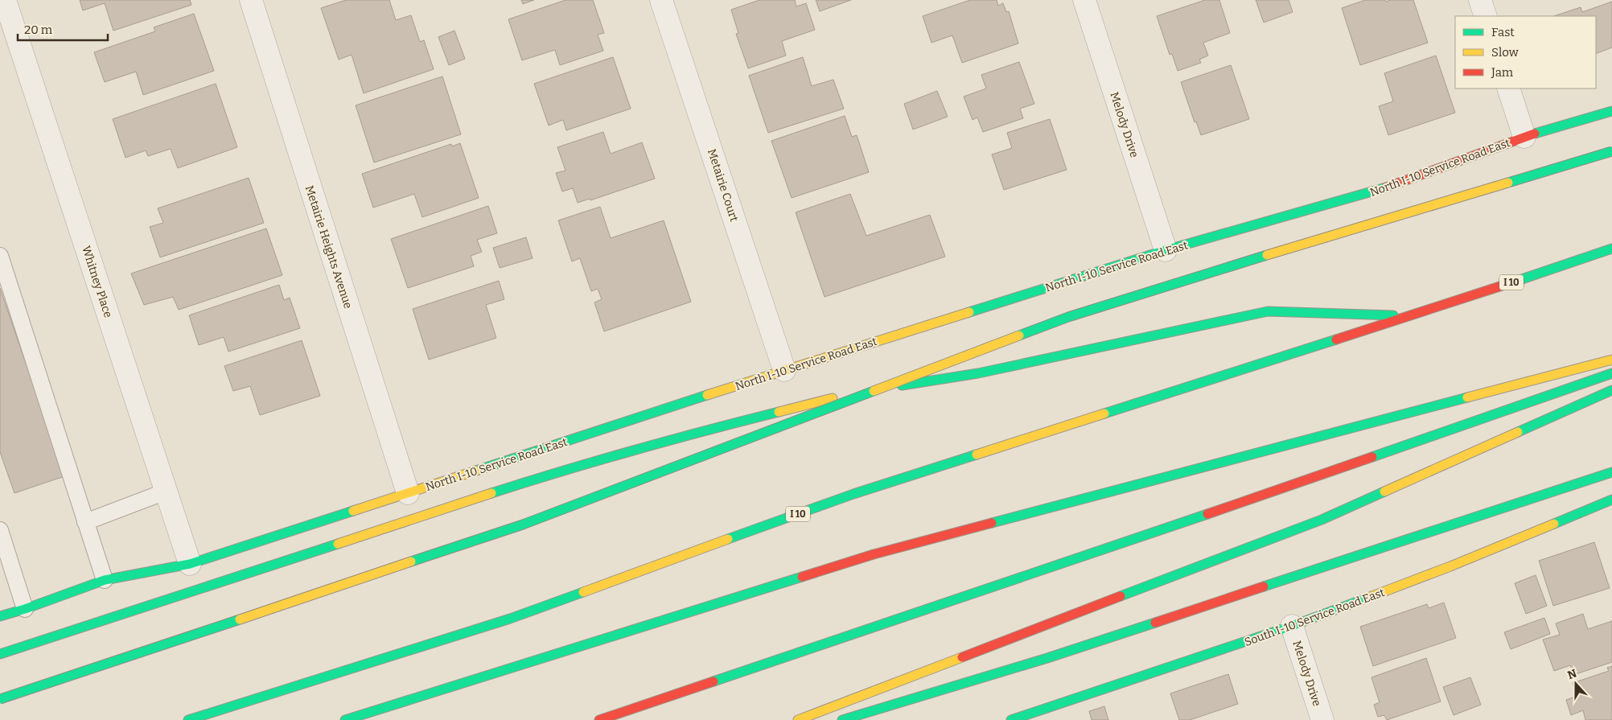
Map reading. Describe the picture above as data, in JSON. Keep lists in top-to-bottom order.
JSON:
{
  "streets": {
    "main road": ["North I-10 Service Road East", "I 10", "South I-10 Service Road East"],
    "street": [
      "Melody Drive",
      "Metairie Court",
      "Metairie Heights Avenue",
      "Whitney Place"
    ]
  },
  "crossings": [
    ["Melody Drive", "North I-10 Service Road East"],
    ["Melody Drive", "South I-10 Service Road East"],
    ["North I-10 Service Road East", "Metairie Court"],
    ["North I-10 Service Road East", "Metairie Heights Avenue"],
    ["North I-10 Service Road East", "Whitney Place"]
  ],
  "legend": ["Fast", "Slow", "Jam"],
  "scale_bar": "20 m",
  "north": "top"
}
